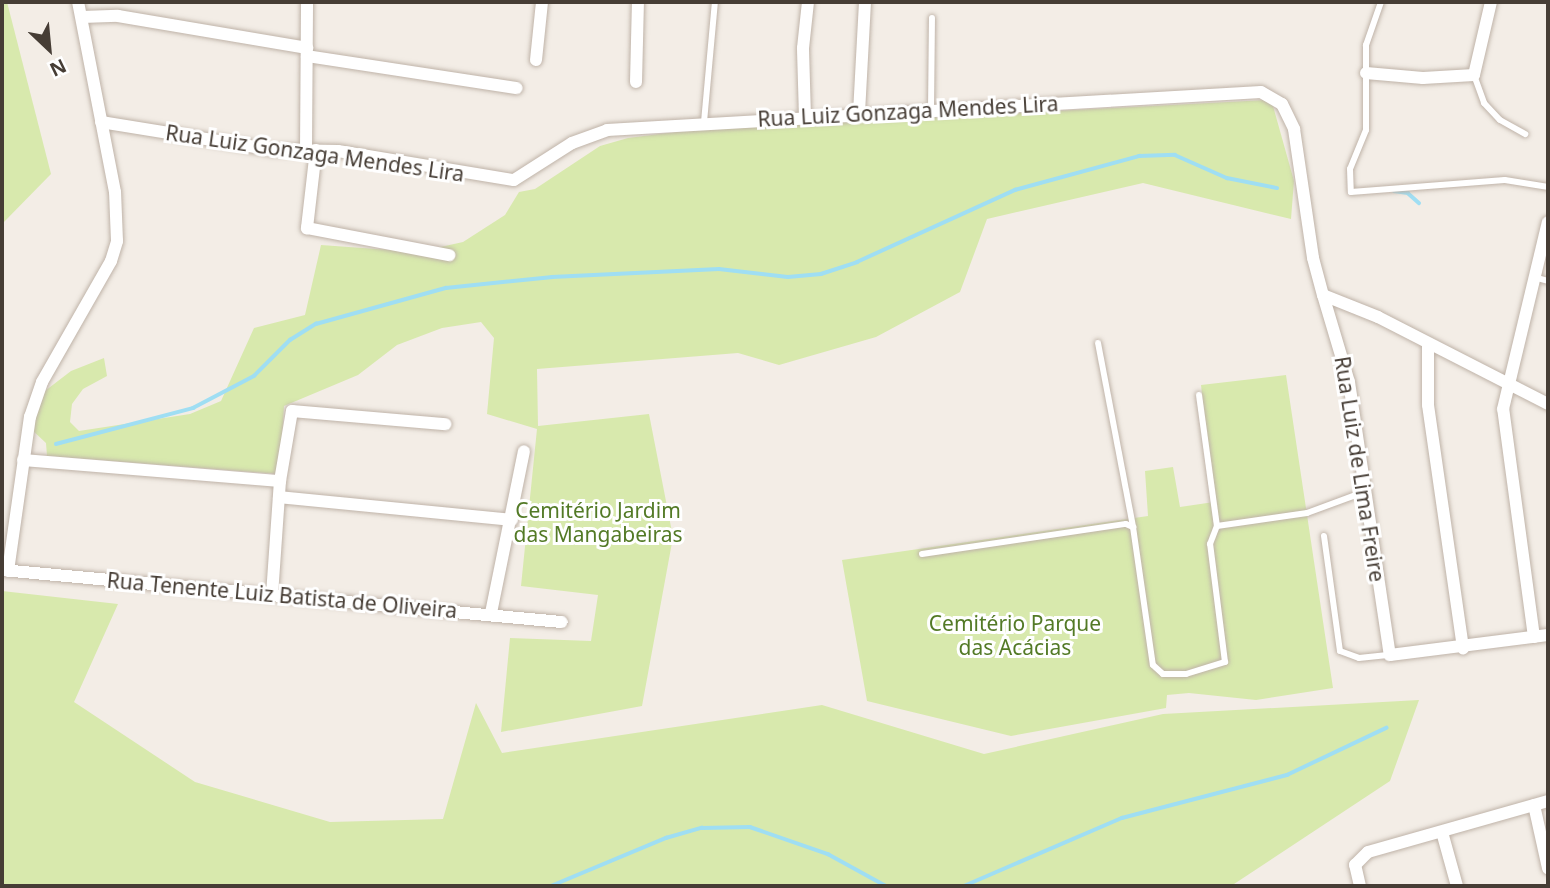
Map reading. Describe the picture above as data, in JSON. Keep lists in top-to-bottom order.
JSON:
{
  "streets": {
    "street": ["Rua Luiz Gonzaga Mendes Lira", "Rua Luiz de Lima Freire", "Rua Tenente Luiz Batista de Oliveira"]
  },
  "crossings": [
    ["Rua Luiz Gonzaga Mendes Lira", "Rua Luiz de Lima Freire"]
  ],
  "parks": ["Cemitério Jardim das Mangabeiras", "Cemitério Parque das Acácias"],
  "north": "bottom right"
}
